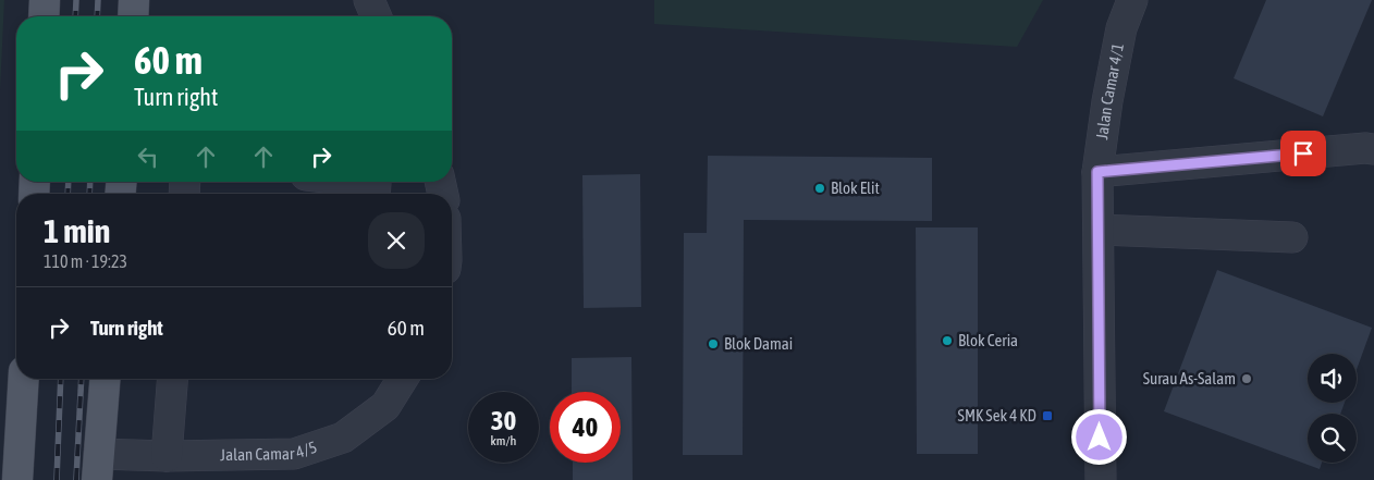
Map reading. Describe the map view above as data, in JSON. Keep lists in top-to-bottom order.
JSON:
{
  "streets": {
    "street": ["Jalan Camar 4/1", "Jalan Camar 4/5"]
  },
  "places": {
    "other": [
      "Blok Elit",
      "Blok Ceria",
      "Blok Damai",
      "Surau As-Salam"
    ],
    "transit": ["SMK Sek 4 KD"]
  },
  "page": {
    "turn": ["60 m", "Turn right"],
    "heading": ["1 min", "110 m · 19:23"],
    "list": [
      {
        "name": "Turn right",
        "value": "60 m"
      }
    ],
    "speed": "30 km/h",
    "limit": "40"
  }
}
